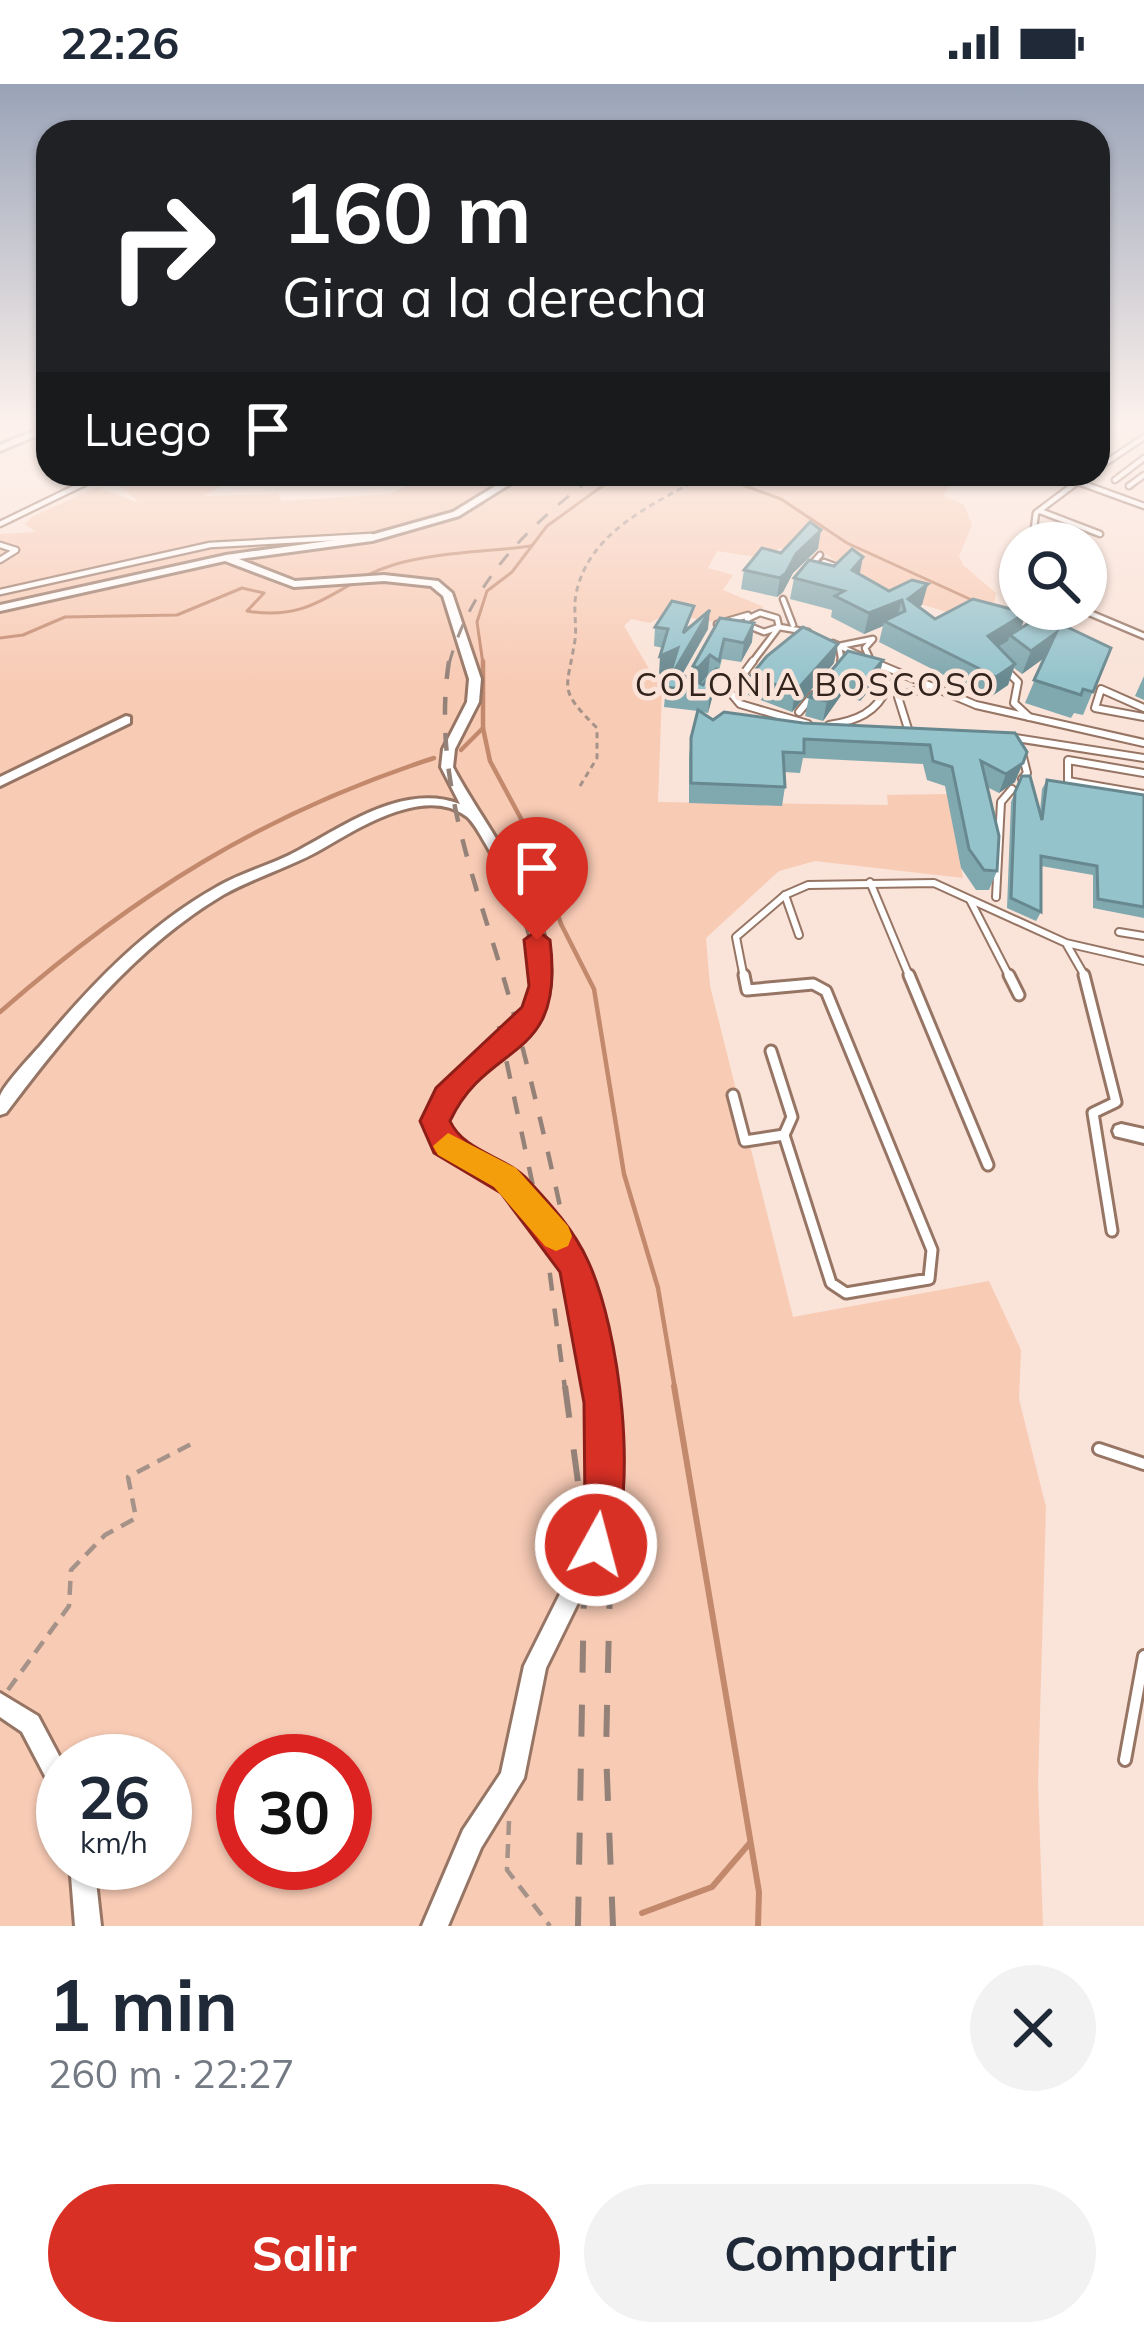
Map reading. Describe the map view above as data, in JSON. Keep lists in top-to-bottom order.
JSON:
{
  "districts": ["COLONIA BOSCOSO"],
  "page": {
    "status": "22:26",
    "turn": ["160 m", "Gira a la derecha"],
    "then": "Luego",
    "speed": "26 km/h",
    "limit": "30",
    "heading": ["1 min", "260 m · 22:27"],
    "buttons": ["Salir", "Compartir"]
  }
}
